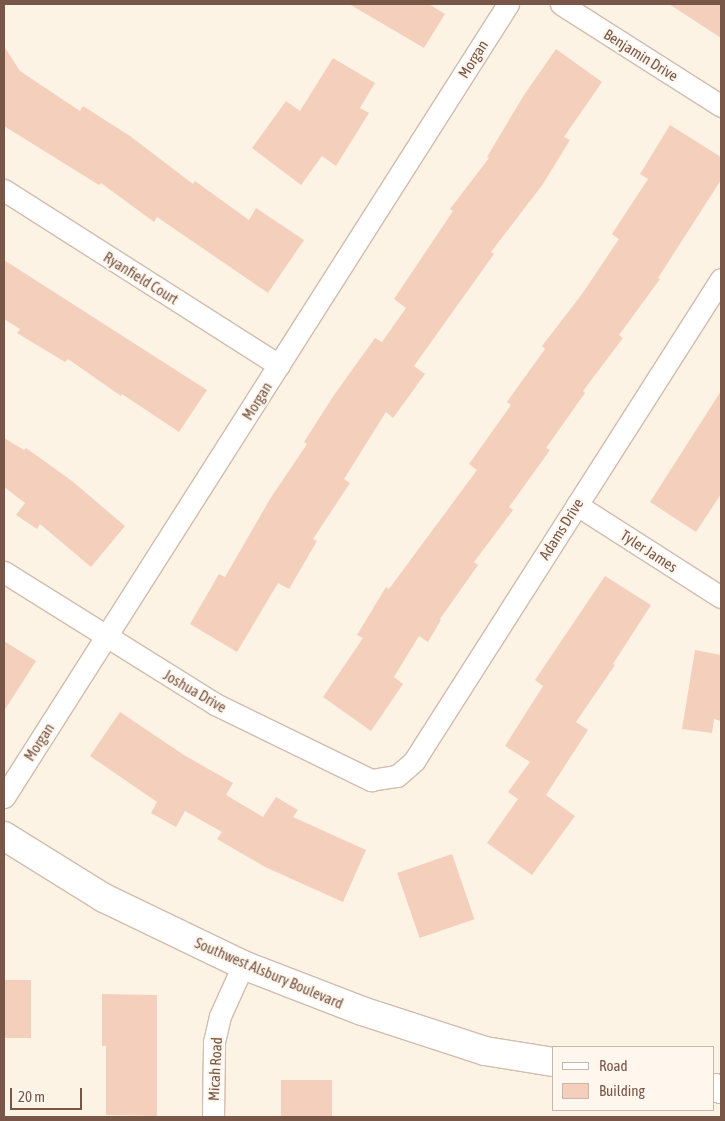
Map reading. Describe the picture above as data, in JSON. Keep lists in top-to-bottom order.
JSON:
{
  "streets": {
    "main road": ["Southwest Alsbury Boulevard"],
    "street": [
      "Benjamin Drive",
      "Morgan",
      "Ryanfield Court",
      "Adams Drive",
      "Tyler James",
      "Joshua Drive",
      "Micah Road"
    ]
  },
  "crossings": [
    ["Morgan", "Ryanfield Court"],
    ["Morgan", "Joshua Drive"],
    ["Adams Drive", "Tyler James"],
    ["Adams Drive", "Joshua Drive"],
    ["Southwest Alsbury Boulevard", "Micah Road"]
  ],
  "legend": ["Road", "Building"],
  "scale_bar": "20 m"
}
